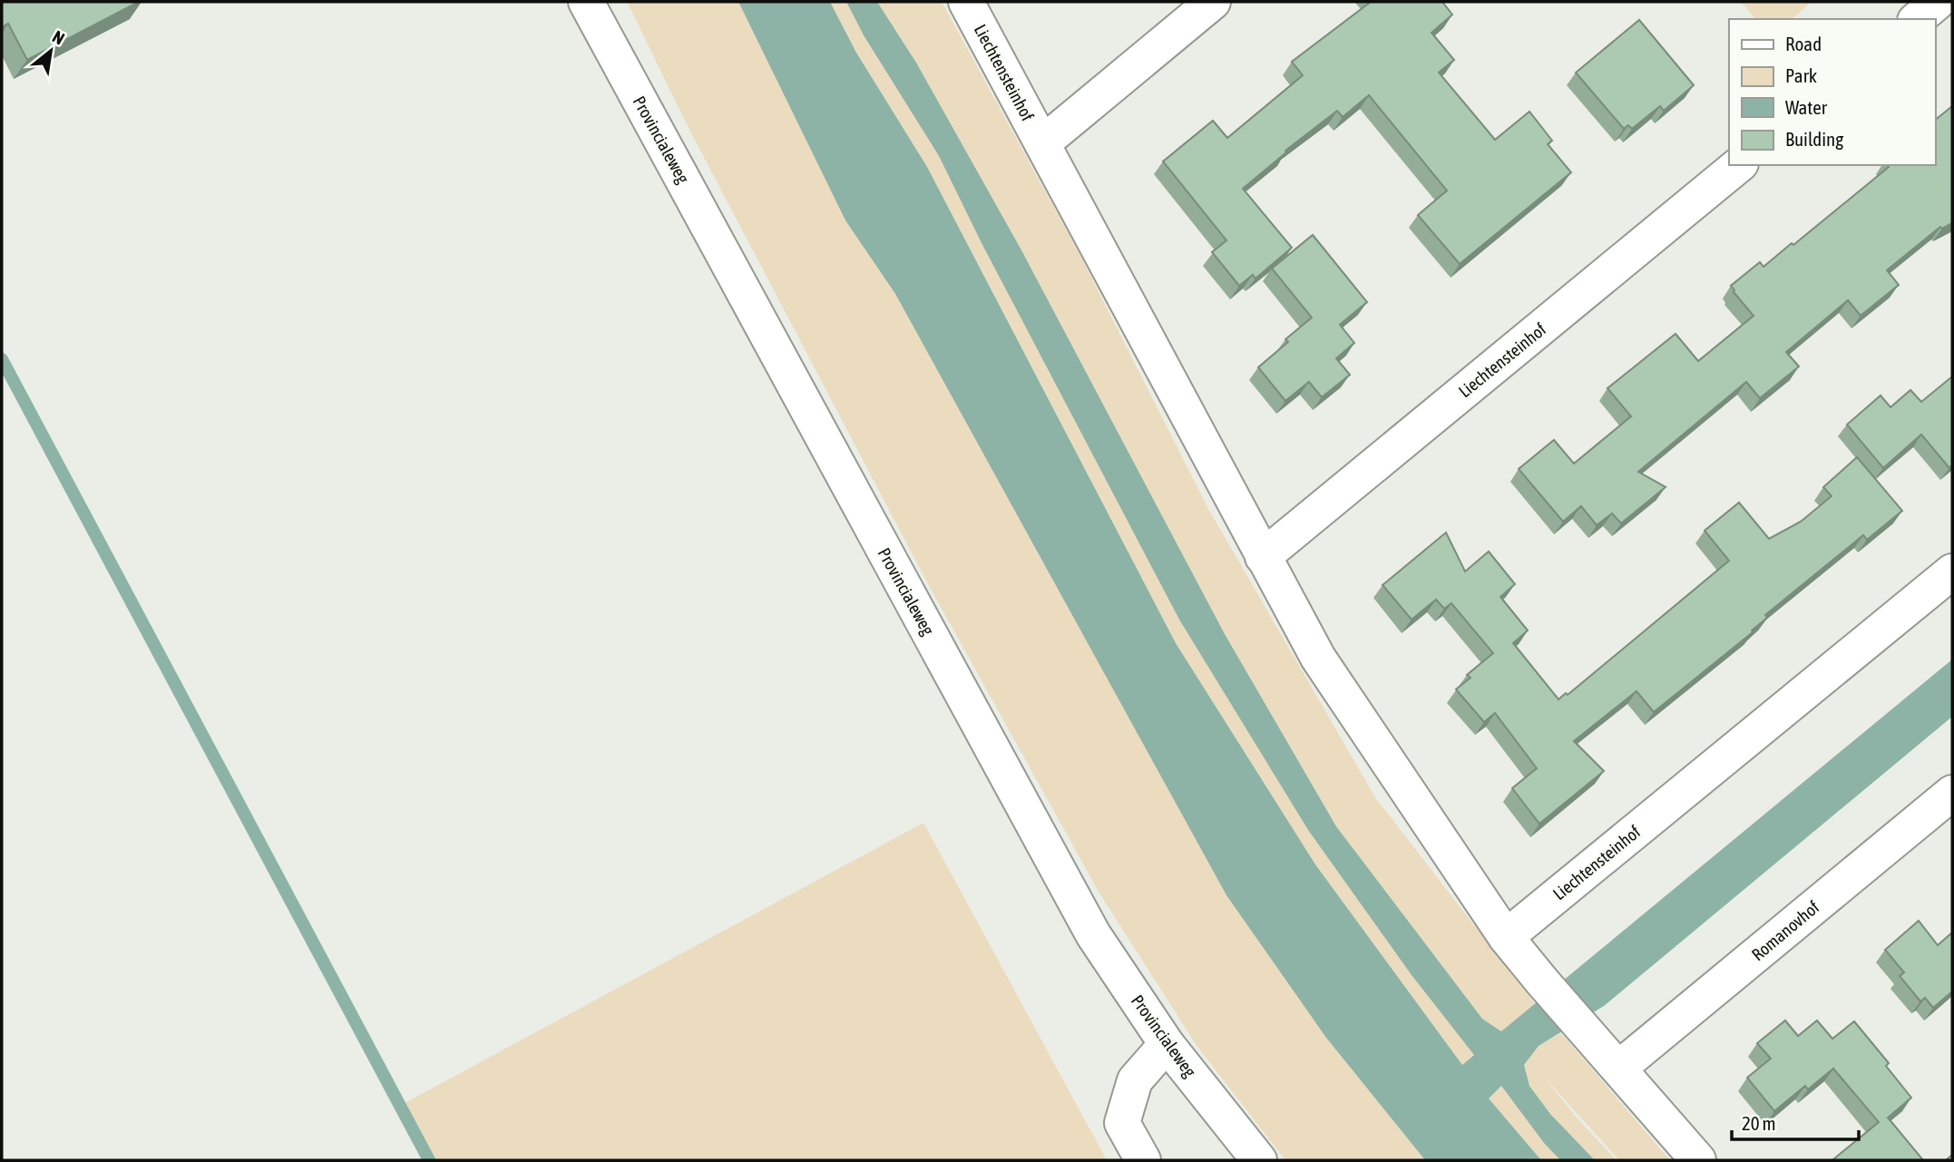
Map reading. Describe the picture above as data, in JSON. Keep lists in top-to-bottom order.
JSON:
{
  "streets": {
    "street": ["Liechtensteinhof", "Provincialeweg", "Romanovhof"]
  },
  "crossings": [
    ["Liechtensteinhof", "Romanovhof"]
  ],
  "legend": [
    "Road",
    "Park",
    "Water",
    "Building"
  ],
  "scale_bar": "20 m",
  "north": "top right"
}
